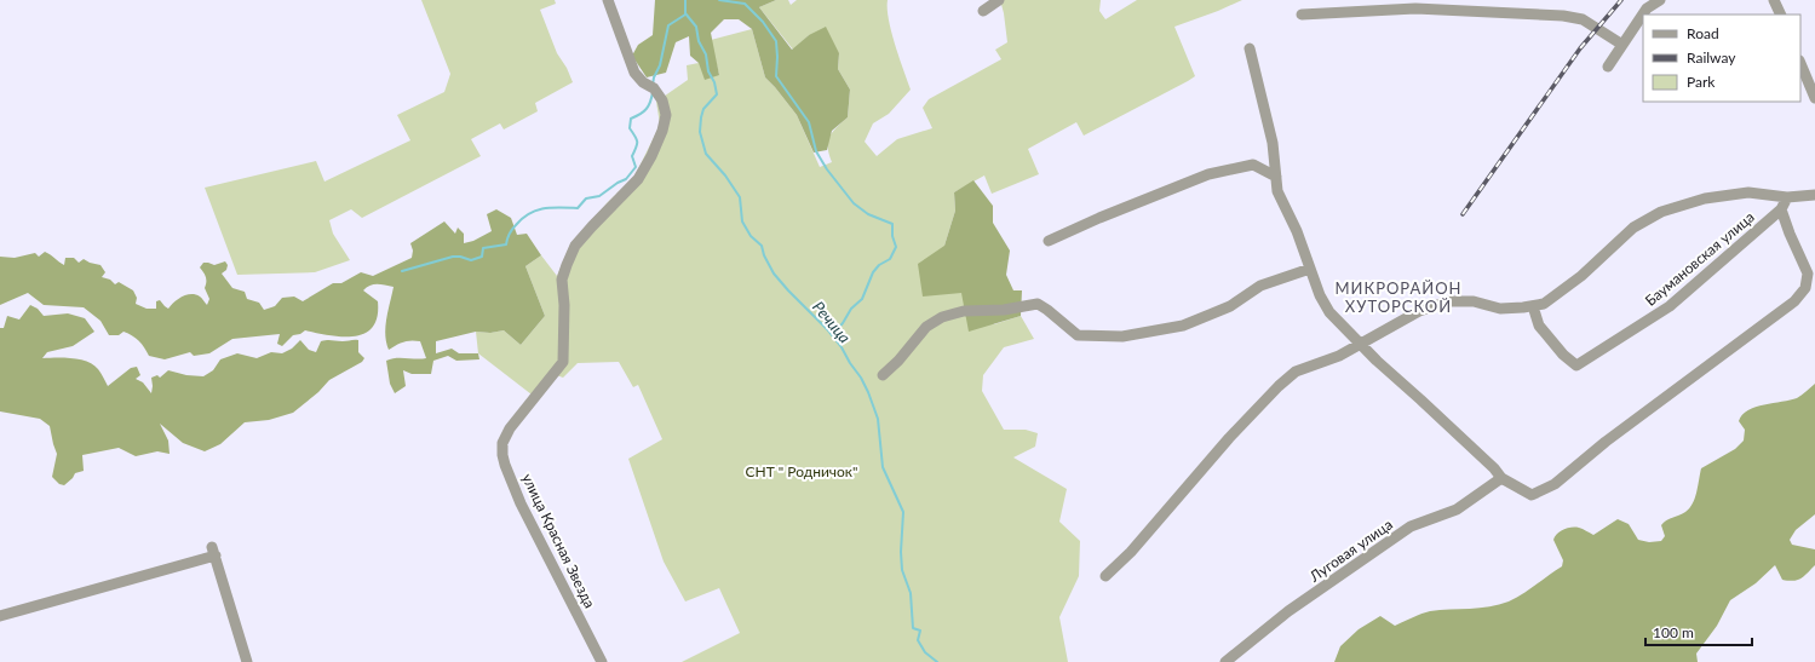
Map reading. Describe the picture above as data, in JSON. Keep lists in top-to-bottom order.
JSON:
{
  "streets": {
    "street": ["Баумановская улица", "улица Красная Звезда", "Луговая улица"]
  },
  "districts": ["МИКРОРАЙОН ХУТОРСКОЙ"],
  "water": ["Речица"],
  "parks": ["СНТ \" Родничок\""],
  "legend": ["Road", "Railway", "Park"],
  "scale_bar": "100 m"
}
